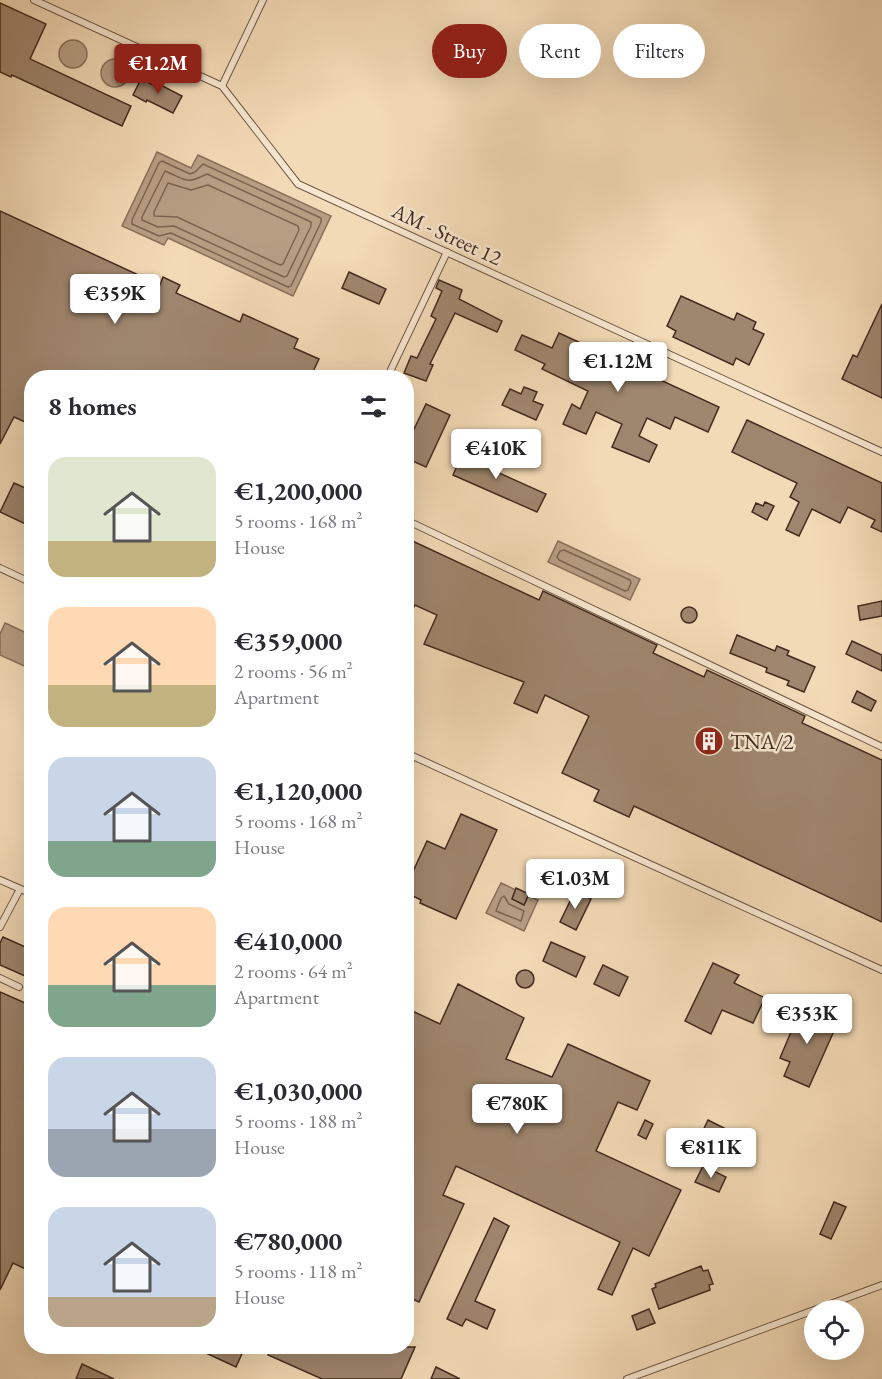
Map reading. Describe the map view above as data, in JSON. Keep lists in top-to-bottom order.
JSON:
{
  "streets": {
    "lane": ["AM - Street 12"]
  },
  "places": {
    "building": ["TNA/2"]
  },
  "page": {
    "chip": ["Buy", "Rent", "Filters"],
    "price": [
      "€1.2M",
      "€359K",
      "€1.12M",
      "€410K",
      "€1.03M",
      "€353K",
      "€780K",
      "€811K"
    ],
    "heading": "8 homes",
    "list": [
      {
        "name": "€1,200,000",
        "note": "5 rooms · 168 m² · House"
      },
      {
        "name": "€359,000",
        "note": "2 rooms · 56 m² · Apartment"
      },
      {
        "name": "€1,120,000",
        "note": "5 rooms · 168 m² · House"
      },
      {
        "name": "€410,000",
        "note": "2 rooms · 64 m² · Apartment"
      },
      {
        "name": "€1,030,000",
        "note": "5 rooms · 188 m² · House"
      },
      {
        "name": "€780,000",
        "note": "5 rooms · 118 m² · House"
      }
    ]
  }
}
